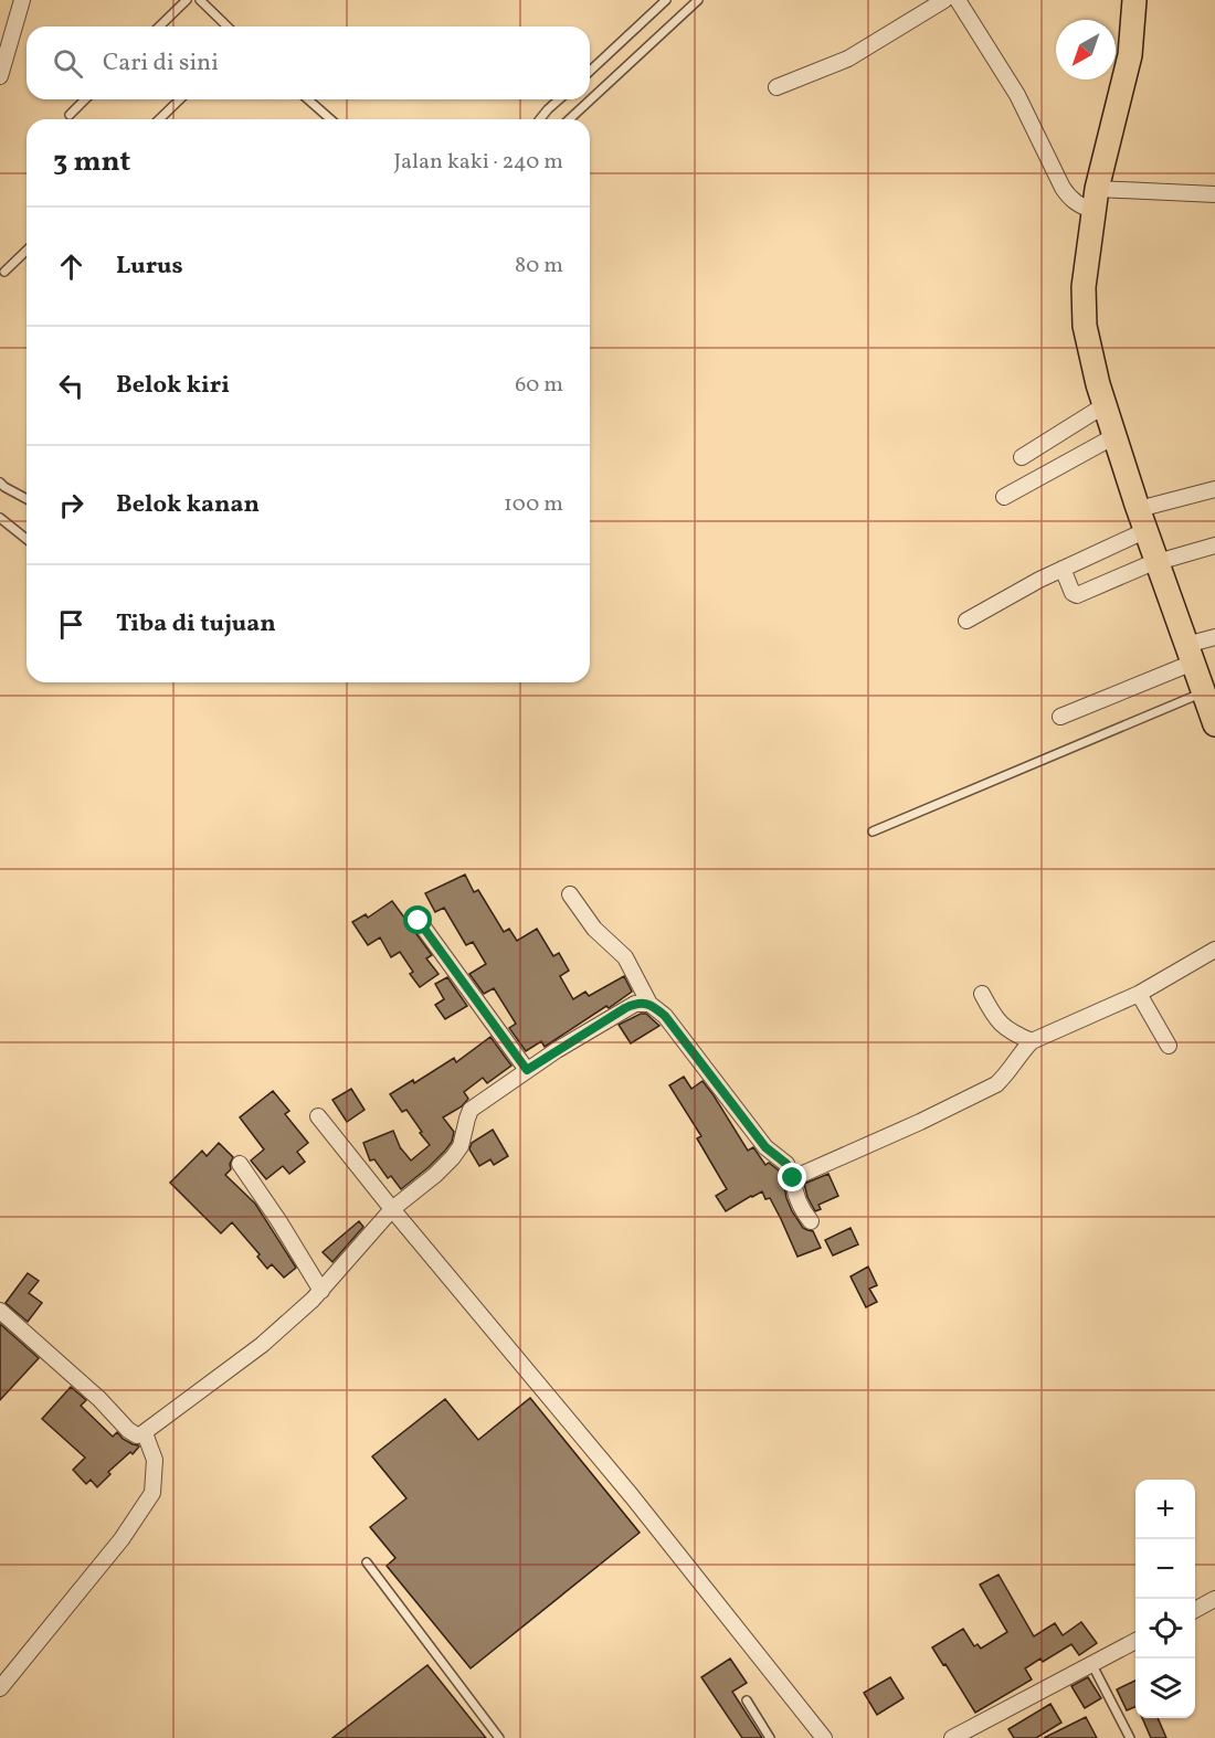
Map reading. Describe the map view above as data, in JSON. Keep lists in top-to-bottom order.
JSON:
{
  "north": "bottom left",
  "page": {
    "search": "Cari di sini",
    "heading": ["3 mnt", "Jalan kaki · 240 m"],
    "list": [
      ["Lurus", "80 m"],
      ["Belok kiri", "60 m"],
      ["Belok kanan", "100 m"],
      "Tiba di tujuan"
    ],
    "map_buttons": ["+", "−"]
  }
}
